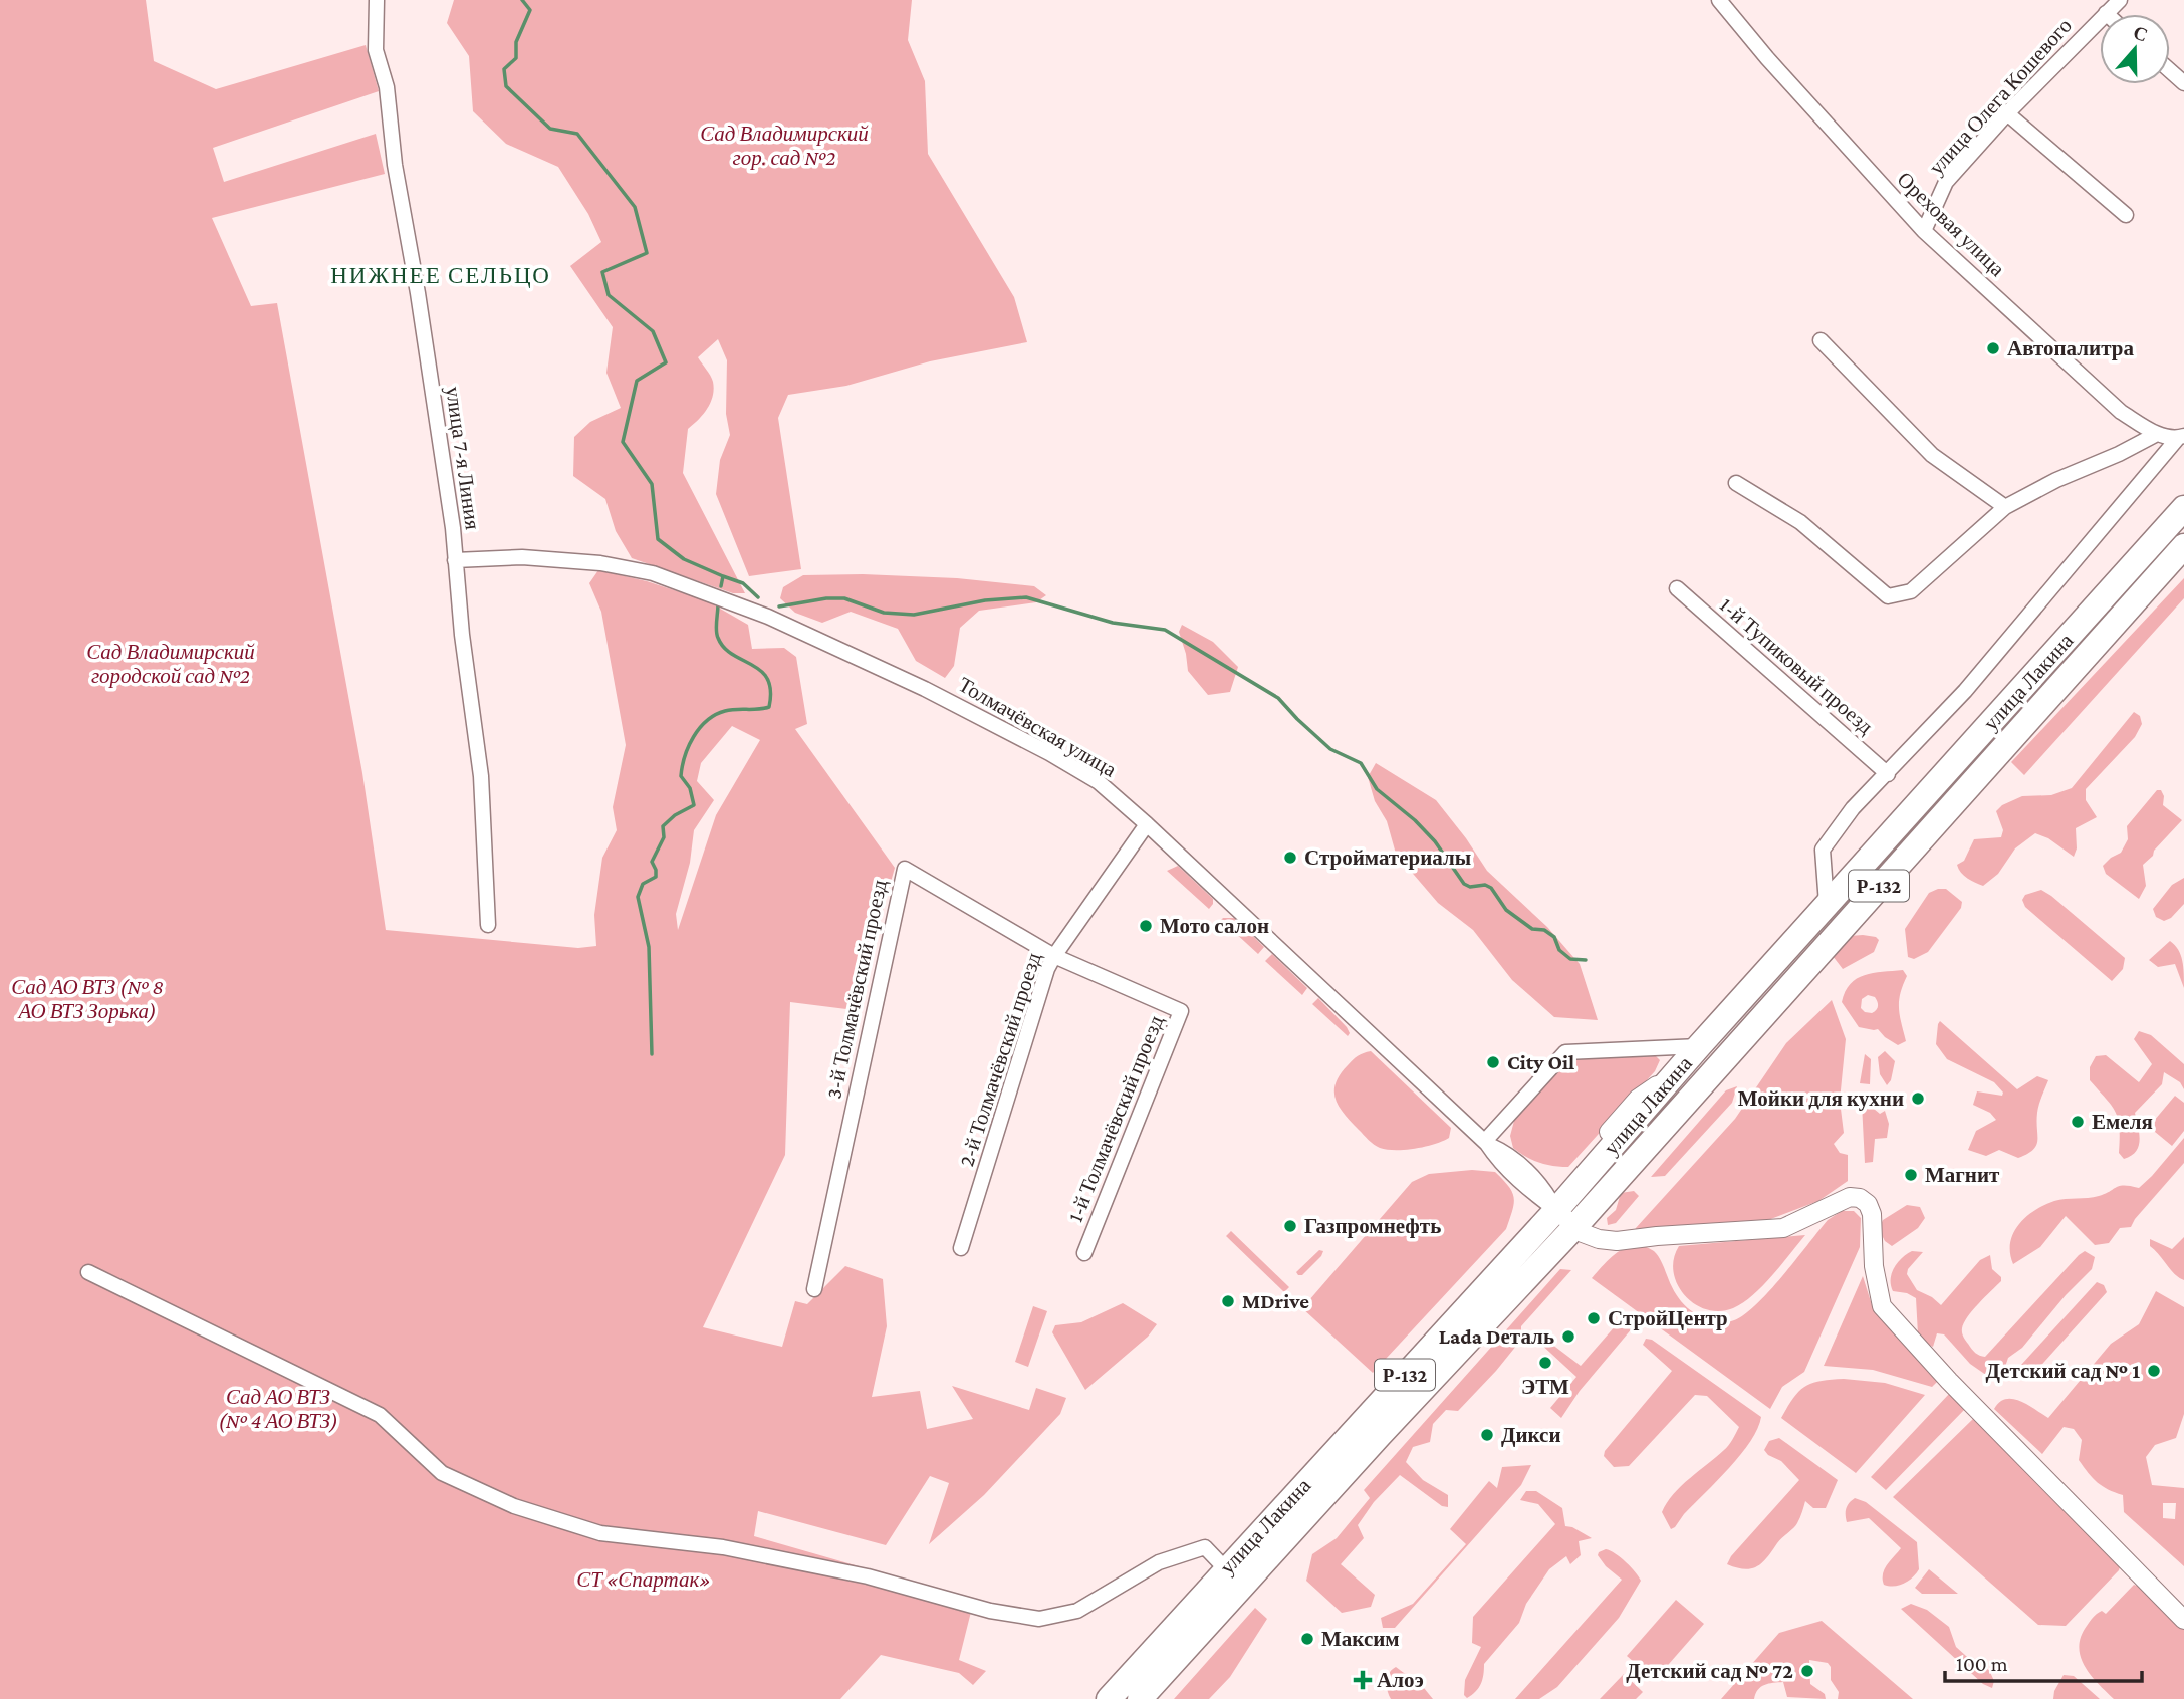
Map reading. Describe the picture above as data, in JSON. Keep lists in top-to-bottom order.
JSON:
{
  "streets": {
    "highway": ["улица Лакина", "Р-132"],
    "street": [
      "улица Олега Кошевого",
      "Ореховая улица",
      "улица 7-я Линия",
      "1-й Тупиковый проезд",
      "Толмачёвская улица",
      "3-й Толмачёвский проезд",
      "2-й Толмачёвский проезд",
      "1-й Толмачёвский проезд"
    ]
  },
  "crossings": [
    ["улица Олега Кошевого", "Ореховая улица"],
    ["улица 7-я Линия", "Толмачёвская улица"],
    ["улица Лакина", "Толмачёвская улица"],
    ["Толмачёвская улица", "2-й Толмачёвский проезд"],
    ["3-й Толмачёвский проезд", "2-й Толмачёвский проезд"],
    ["3-й Толмачёвский проезд", "1-й Толмачёвский проезд"],
    ["2-й Толмачёвский проезд", "1-й Толмачёвский проезд"]
  ],
  "districts": ["НИЖНЕЕ СЕЛЬЦО"],
  "parks": [
    "Сад Владимирский гор. сад №2",
    "Сад Владимирский городской сад №2",
    "Сад АО ВТЗ (№ 8 АО ВТЗ Зорька)",
    "Сад АО ВТЗ (№ 4 АО ВТЗ)",
    "СТ «Спартак»"
  ],
  "places": {
    "other": [
      "Автопалитра",
      "Стройматериалы",
      "Мото салон",
      "City Oil",
      "Мойки для кухни",
      "Емеля",
      "Магнит",
      "Газпромнефть",
      "MDrive",
      "СтройЦентр",
      "Lada Dеталь",
      "ЭТМ",
      "Детский сад № 1",
      "Дикси",
      "Максим",
      "Детский сад № 72"
    ],
    "health": ["Алоэ"]
  },
  "scale_bar": "100 m",
  "north": "top"
}
